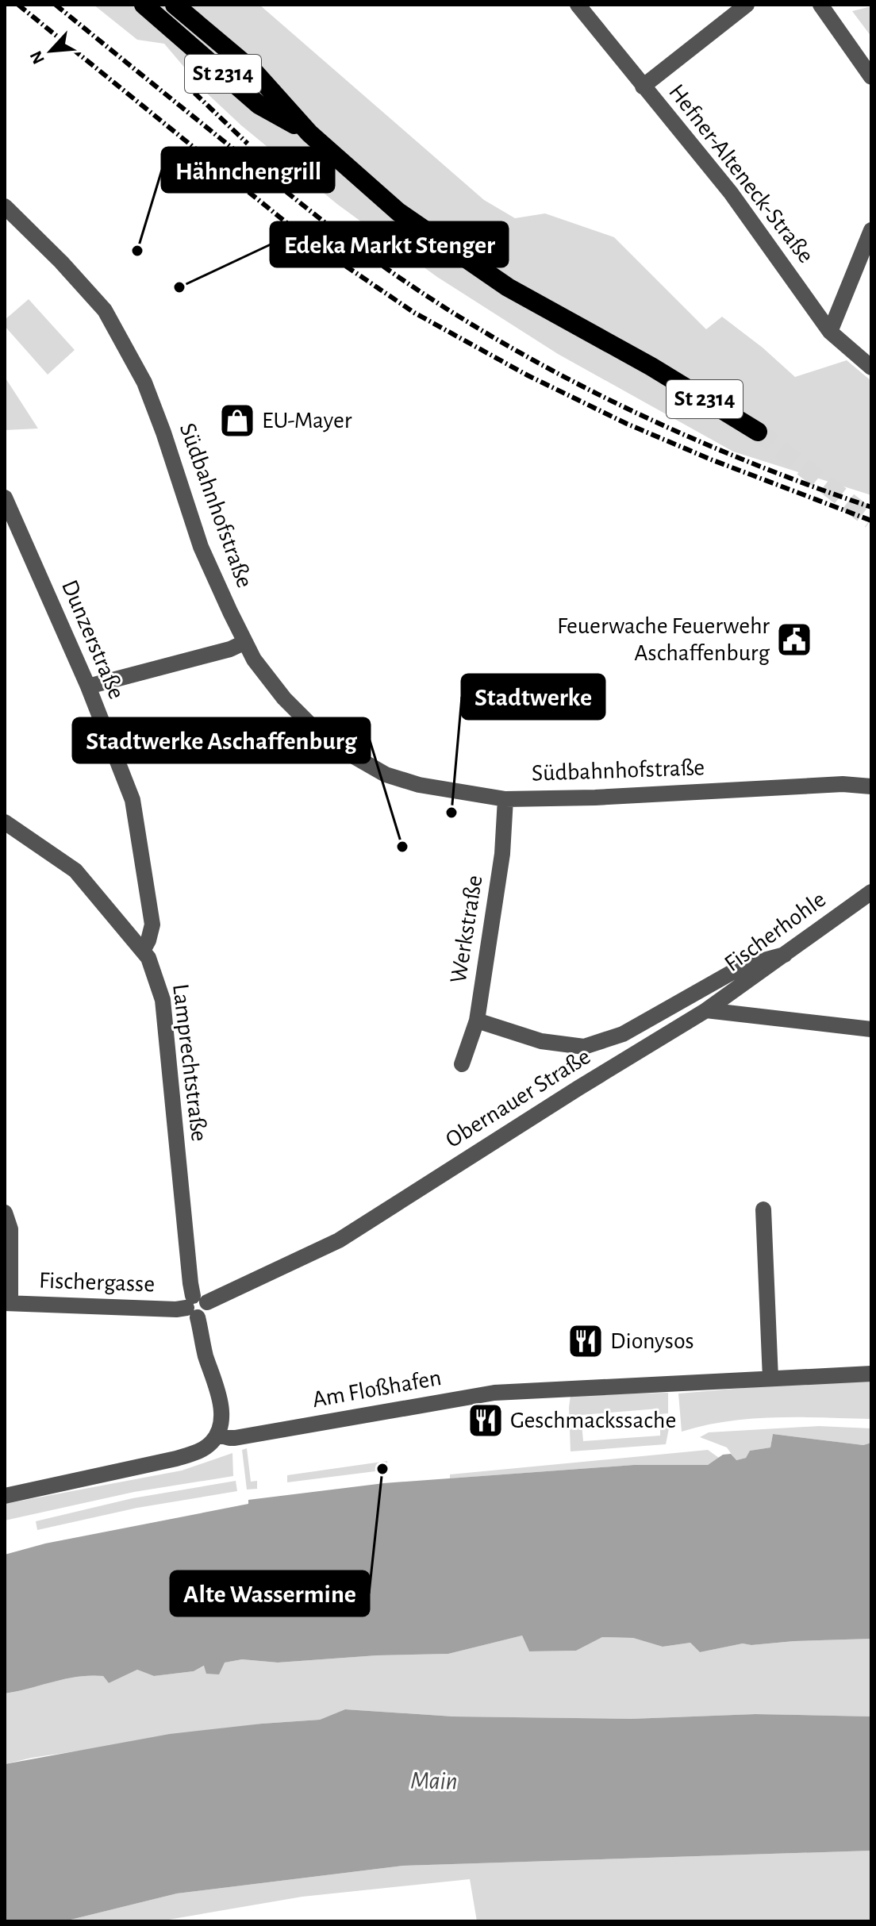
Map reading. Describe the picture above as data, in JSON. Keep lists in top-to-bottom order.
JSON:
{
  "streets": {
    "highway": ["St 2314"],
    "street": [
      "Hefner-Alteneck-Straße",
      "Südbahnhofstraße",
      "Dunzerstraße",
      "Werkstraße",
      "Fischerhohle",
      "Lamprechtstraße",
      "Obernauer Straße",
      "Fischergasse",
      "Am Floßhafen"
    ]
  },
  "crossings": [
    ["Südbahnhofstraße", "Werkstraße"],
    ["Dunzerstraße", "Lamprechtstraße"],
    ["Werkstraße", "Obernauer Straße"],
    ["Fischerhohle", "Obernauer Straße"],
    ["Lamprechtstraße", "Obernauer Straße"],
    ["Lamprechtstraße", "Fischergasse"],
    ["Lamprechtstraße", "Am Floßhafen"],
    ["Obernauer Straße", "Fischergasse"]
  ],
  "water": ["Main"],
  "places": {
    "other": [
      "Hähnchengrill",
      "Edeka Markt Stenger",
      "Stadtwerke",
      "Stadtwerke Aschaffenburg",
      "Alte Wassermine"
    ],
    "shop": ["EU-Mayer"],
    "public building": ["Feuerwache Feuerwehr Aschaffenburg"],
    "restaurant": ["Dionysos", "Geschmackssache"]
  },
  "north": "bottom left"
}
